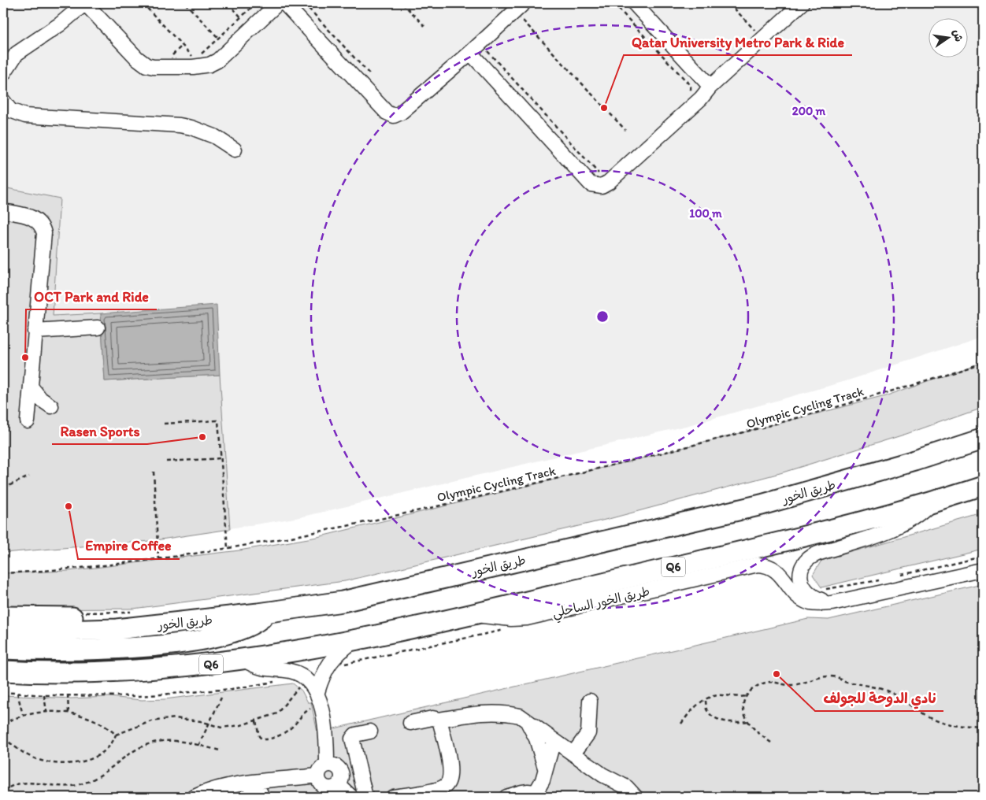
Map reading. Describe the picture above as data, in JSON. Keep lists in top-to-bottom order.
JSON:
{
  "streets": {
    "highway": ["طريق الخور", "Q6"],
    "street": ["طريق الخور الساحلي"],
    "path": ["Olympic Cycling Track"]
  },
  "crossings": [
    ["Q6", "طريق الخور الساحلي"]
  ],
  "places": [
    "Qatar University Metro Park & Ride",
    "OCT Park and Ride",
    "Rasen Sports",
    "Empire Coffee",
    "نادي الدوحة للجولف"
  ],
  "north": "right",
  "rings": ["200 m", "100 m"]
}
